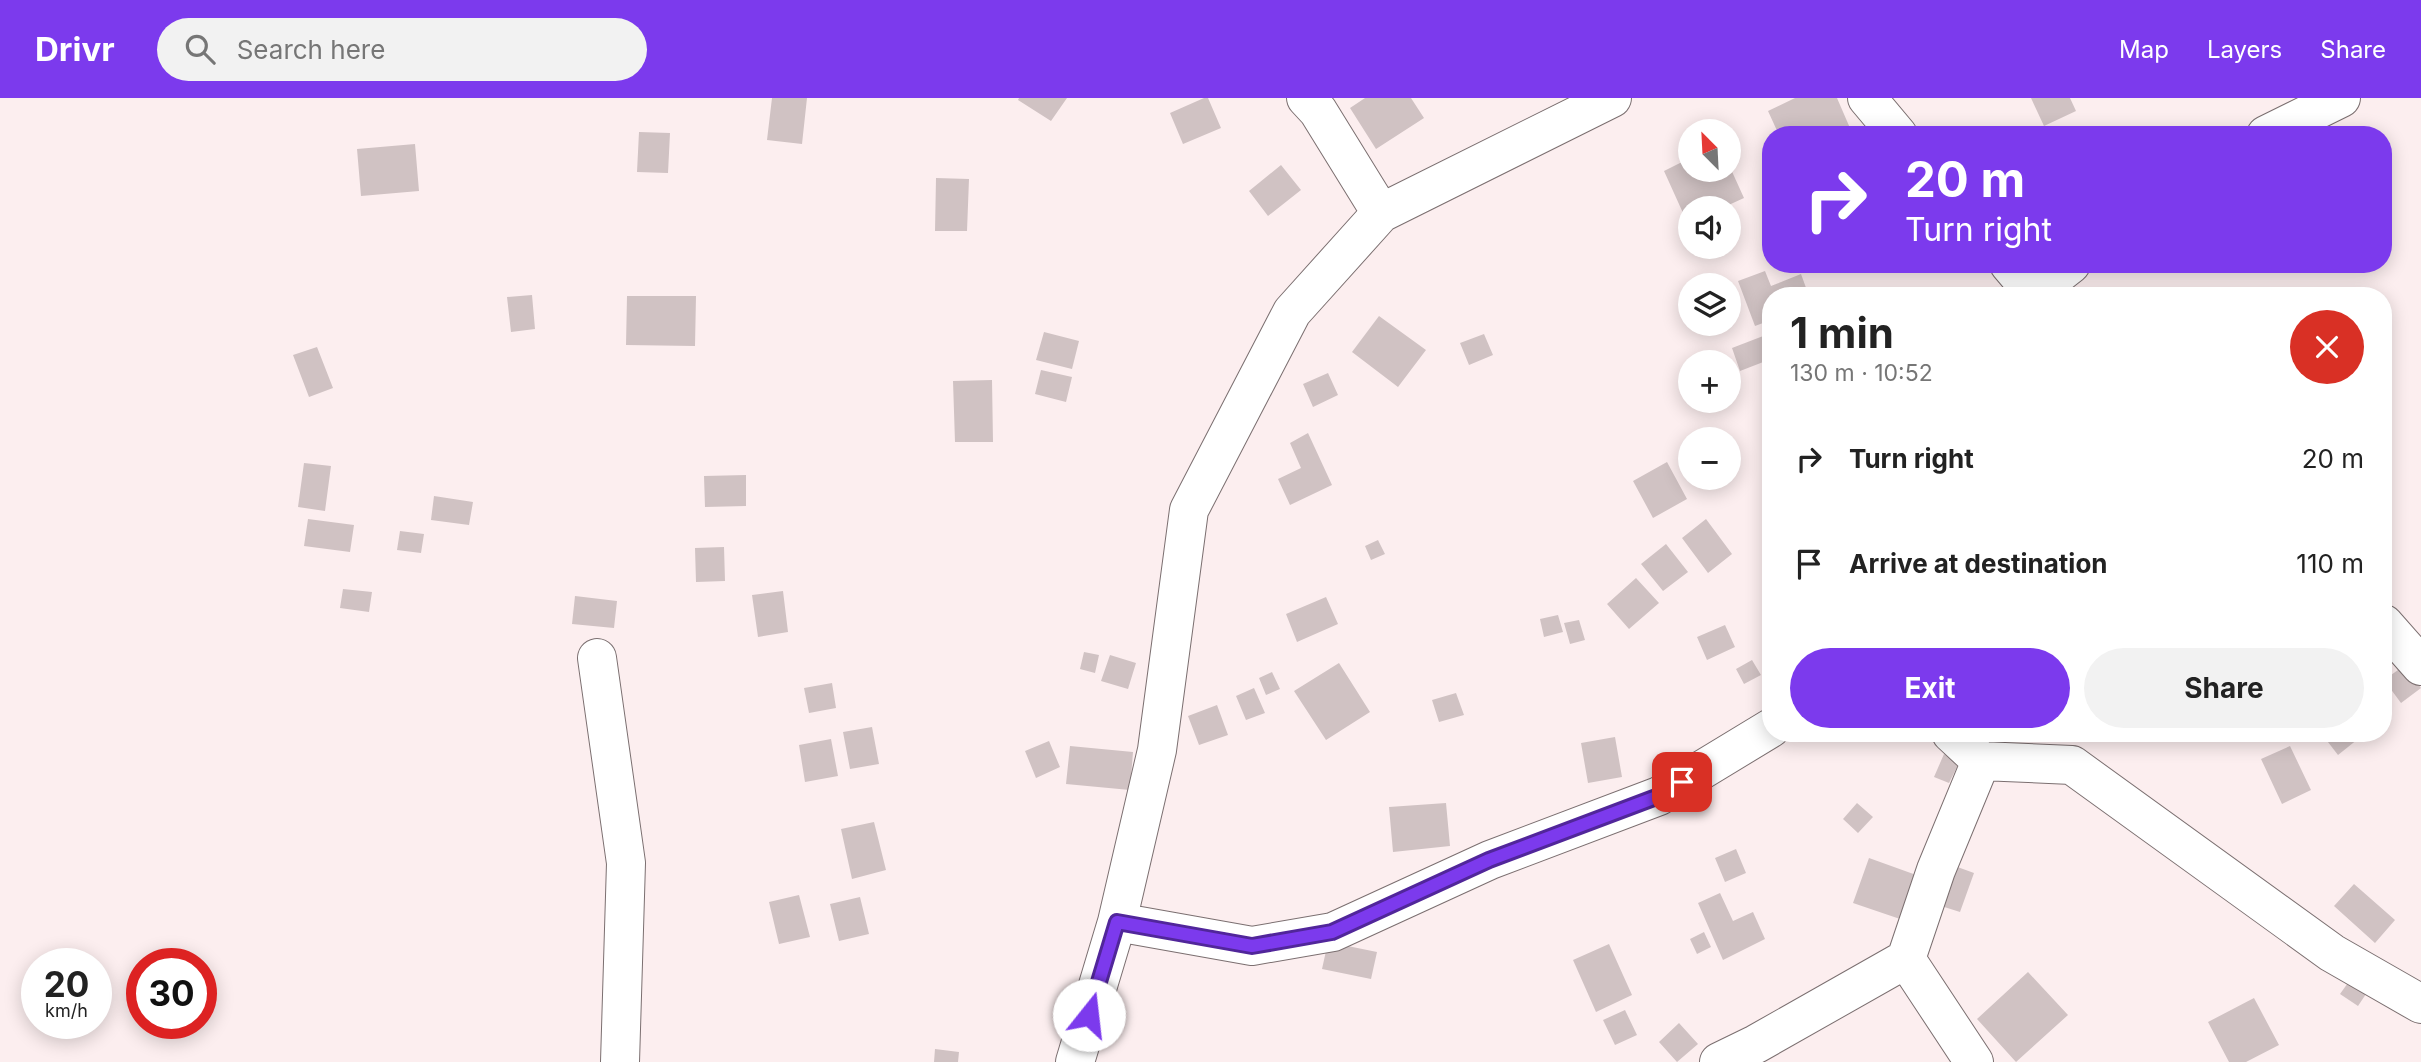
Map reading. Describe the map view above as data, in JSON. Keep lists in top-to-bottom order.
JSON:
{
  "north": "top left",
  "page": {
    "header": "Drivr",
    "search": "Search here",
    "nav": ["Map", "Layers", "Share"],
    "map_buttons": ["+", "−"],
    "turn": ["20 m", "Turn right"],
    "heading": ["1 min", "130 m · 10:52"],
    "list": [
      {
        "name": "Turn right",
        "value": "20 m"
      },
      {
        "name": "Arrive at destination",
        "value": "110 m"
      }
    ],
    "buttons": ["Exit", "Share"],
    "speed": "20 km/h",
    "limit": "30"
  }
}
